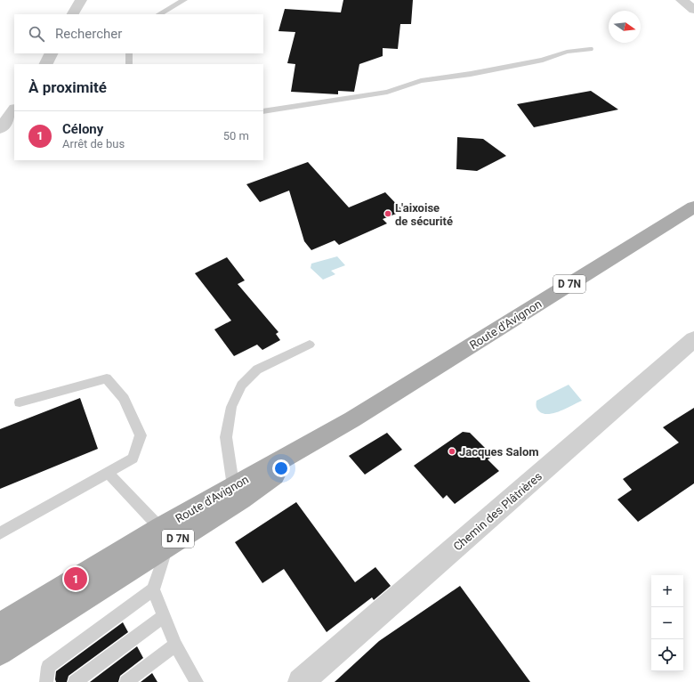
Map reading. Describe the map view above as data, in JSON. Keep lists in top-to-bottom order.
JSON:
{
  "streets": {
    "main road": ["D 7N", "Route d'Avignon"],
    "street": ["Chemin des Plâtrières"]
  },
  "places": ["L'aixoise de sécurité", "Jacques Salom"],
  "north": "right",
  "page": {
    "search": "Rechercher",
    "heading": "À proximité",
    "list": [
      {
        "mark": "1",
        "name": "Célony",
        "note": "Arrêt de bus",
        "value": "50 m"
      }
    ],
    "pins": "1",
    "map_buttons": ["+", "−"]
  }
}
